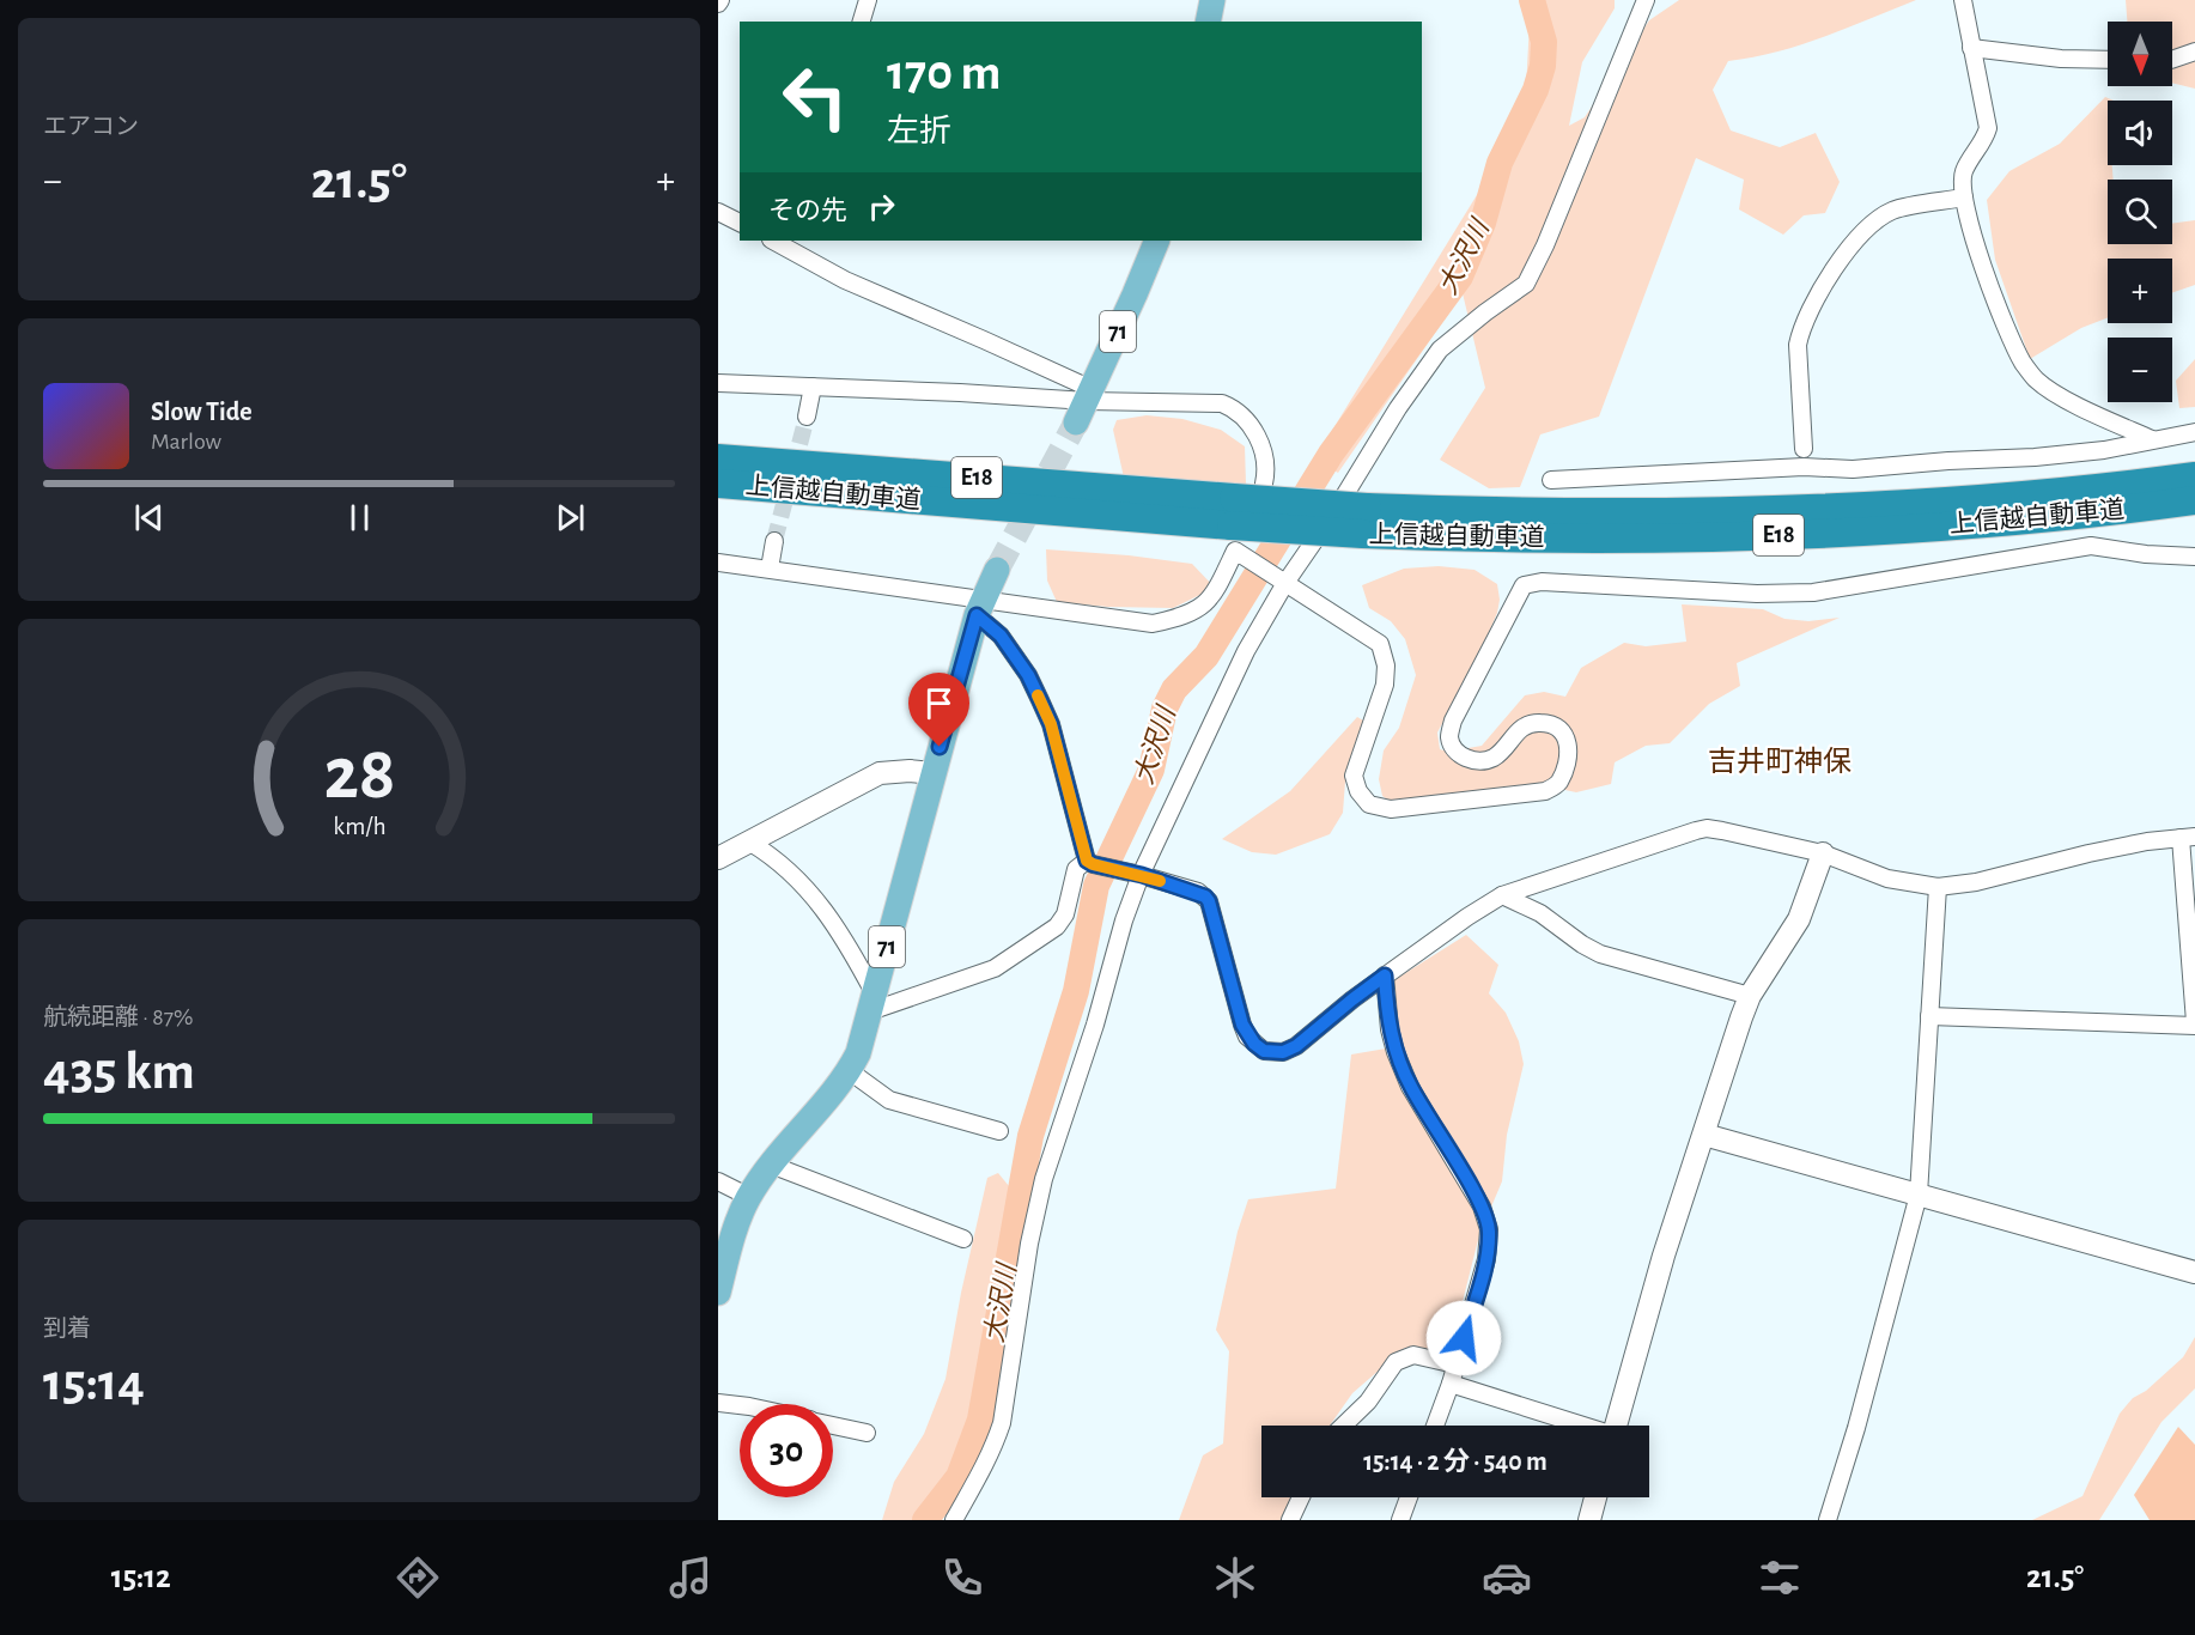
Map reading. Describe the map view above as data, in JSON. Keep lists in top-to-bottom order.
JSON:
{
  "streets": {
    "highway": ["E18", "上信越自動車道"],
    "main road": ["71"]
  },
  "districts": ["吉井町神保"],
  "water": ["大沢川"],
  "north": "bottom",
  "page": {
    "tile": [
      "エアコン",
      ["航続距離 · 87%", "435 km"],
      ["到着", "15:14"]
    ],
    "map_buttons": ["+", "−"],
    "turn": ["170 m", "左折"],
    "heat": ["−", "21.5°", "+"],
    "then": "その先",
    "song": ["Slow Tide", "Marlow"],
    "limit": "30",
    "trip": "15:14 · 2 分 · 540 m",
    "tabs": ["15:12", "21.5°"],
    "gauge": ["28", "km/h"]
  }
}
